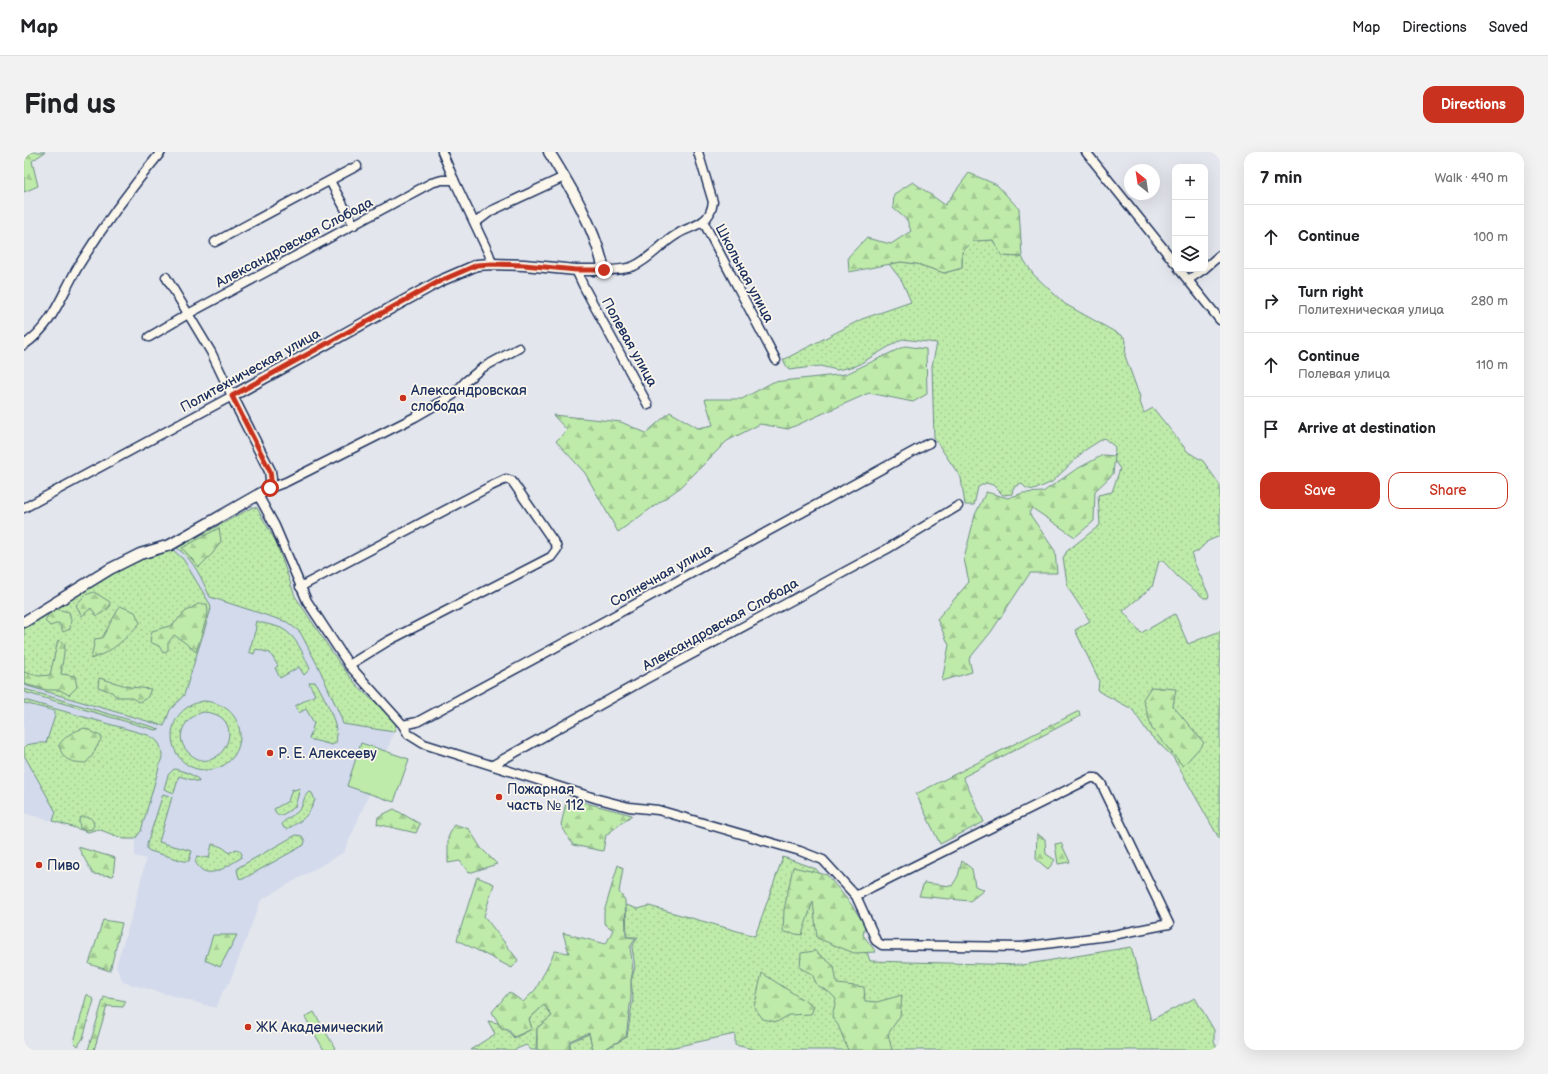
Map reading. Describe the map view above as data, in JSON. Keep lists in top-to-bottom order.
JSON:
{
  "streets": {
    "street": [
      "Александровская Слобода",
      "Школьная улица",
      "Полевая улица",
      "Политехническая улица",
      "Солнечная улица"
    ]
  },
  "places": [
    "Александровская слобода",
    "Р. Е. Алексееву",
    "Пожарная часть № 112",
    "Пиво",
    "ЖК Академический"
  ],
  "north": "top left",
  "page": {
    "header": "Map",
    "nav": ["Map", "Directions", "Saved"],
    "buttons": [
      "Directions",
      ["Save", "Share"]
    ],
    "title": "Find us",
    "heading": ["7 min", "Walk · 490 m"],
    "map_buttons": ["+", "−"],
    "list": [
      ["Continue", "100 m"],
      ["Turn right", "Политехническая улица", "280 m"],
      ["Continue", "Полевая улица", "110 m"],
      "Arrive at destination"
    ]
  }
}
